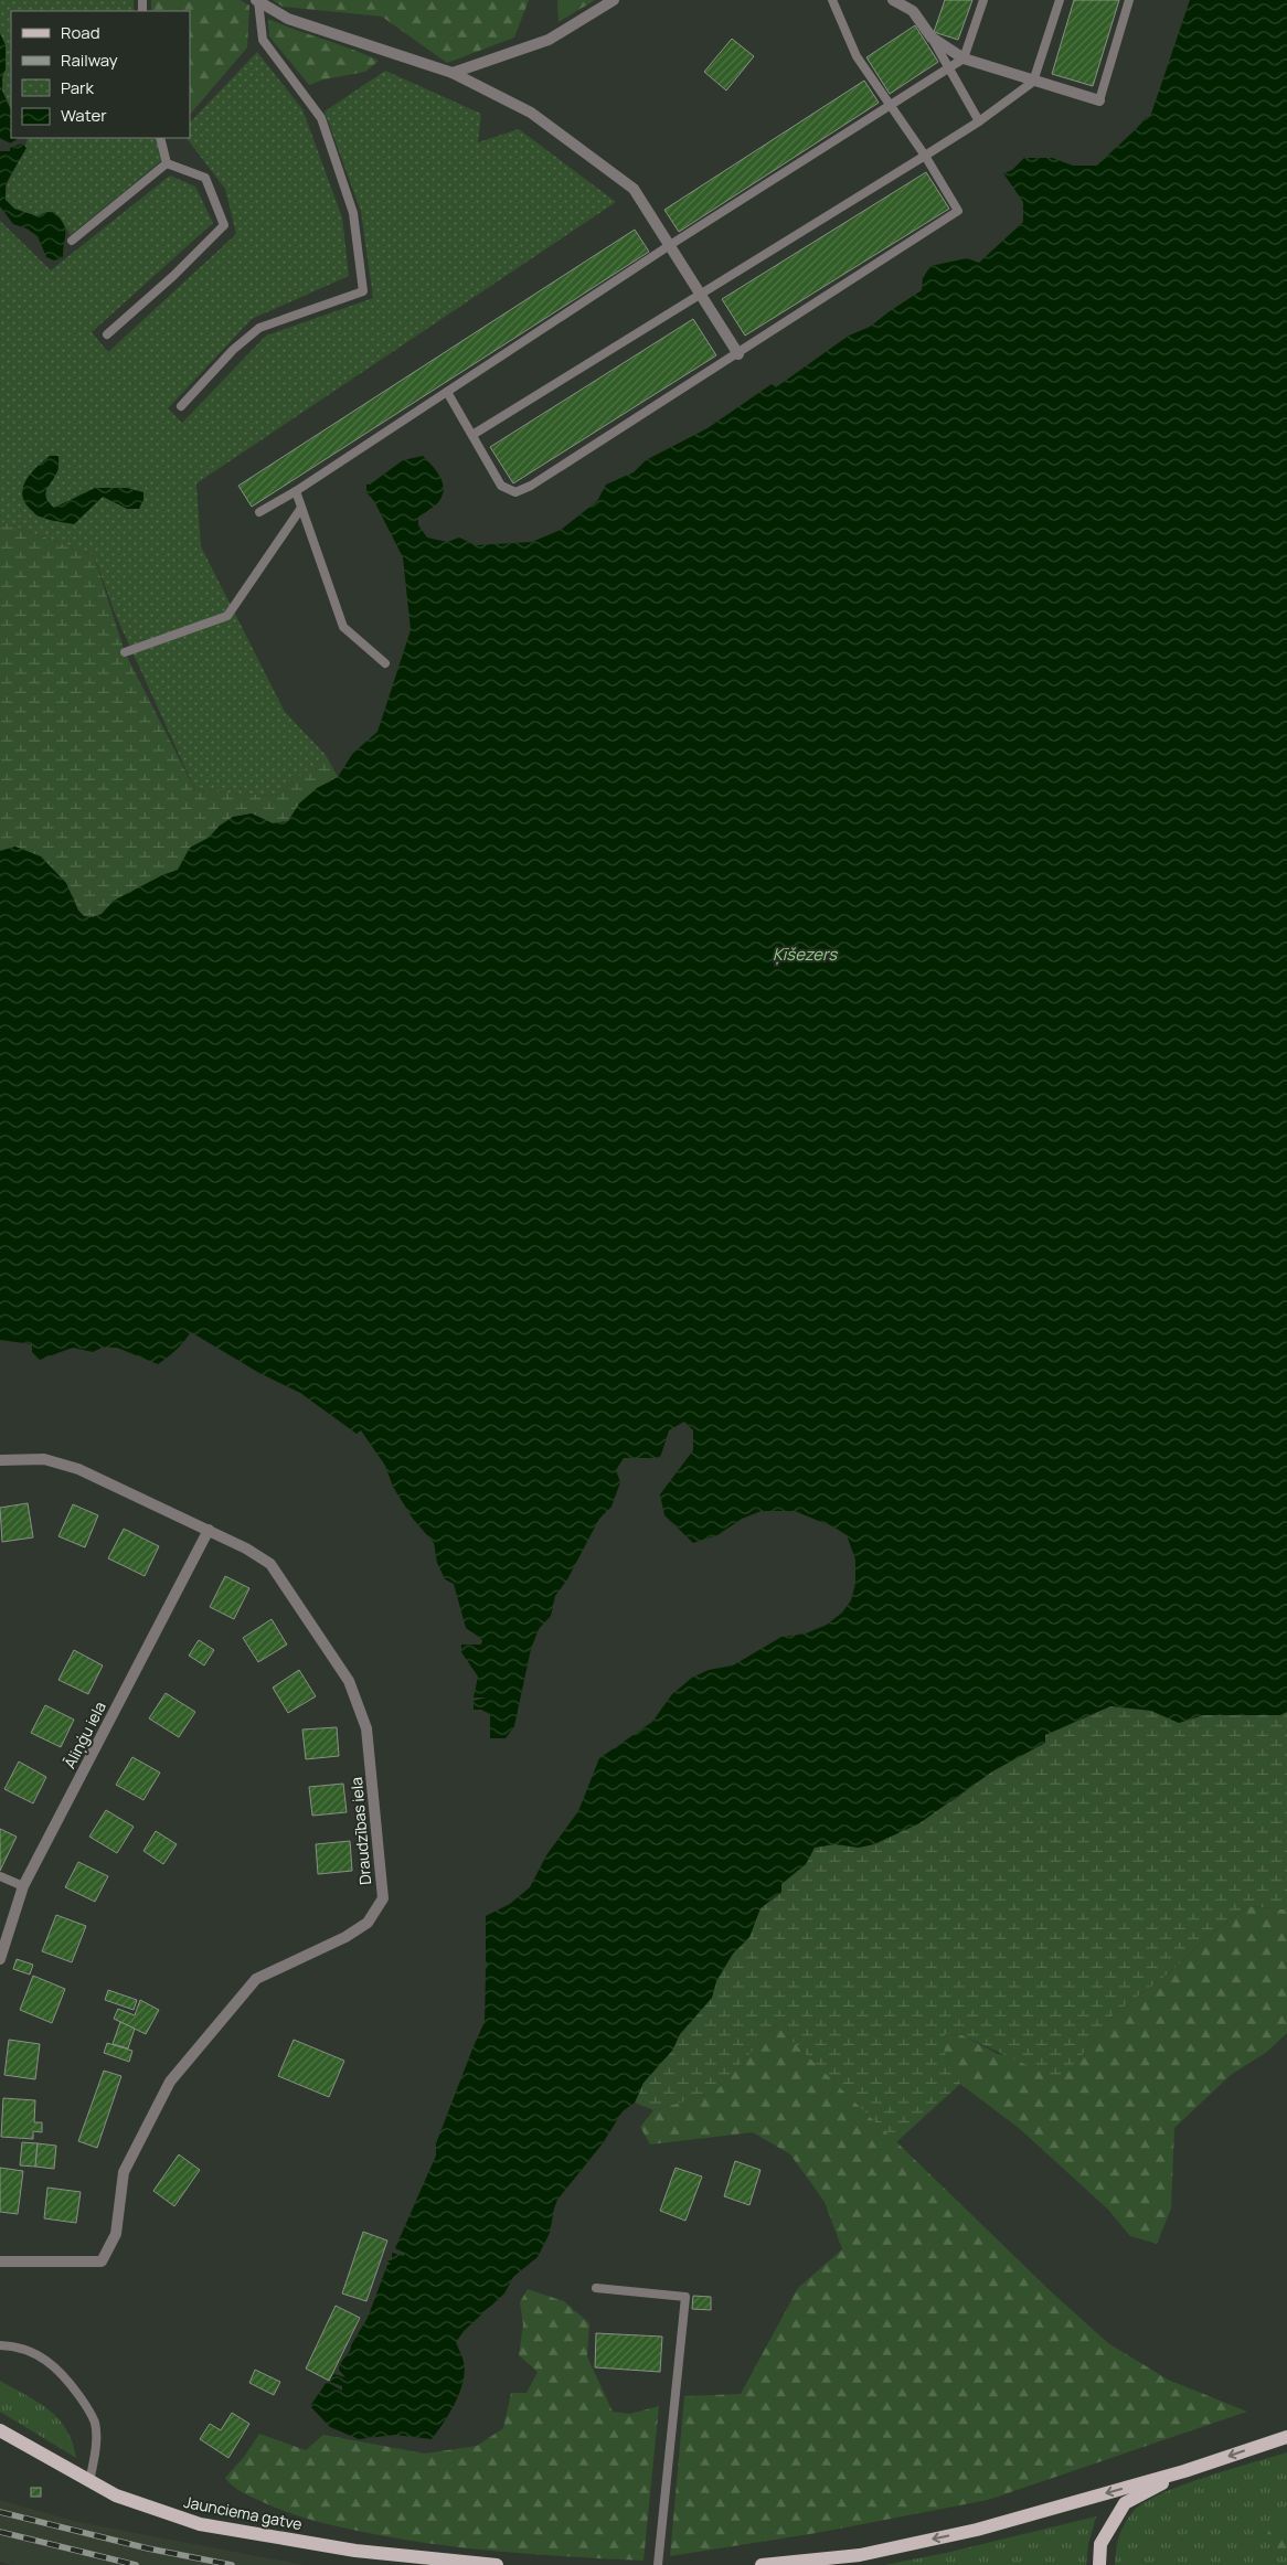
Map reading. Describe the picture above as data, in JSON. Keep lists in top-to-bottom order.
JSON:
{
  "streets": {
    "main road": ["Jaunciema gatve"],
    "street": ["Āliņģu iela", "Draudzības iela"]
  },
  "crossings": [
    ["Āliņģu iela", "Draudzības iela"]
  ],
  "water": ["Ķīšezers"],
  "legend": [
    "Road",
    "Railway",
    "Park",
    "Water"
  ]
}
